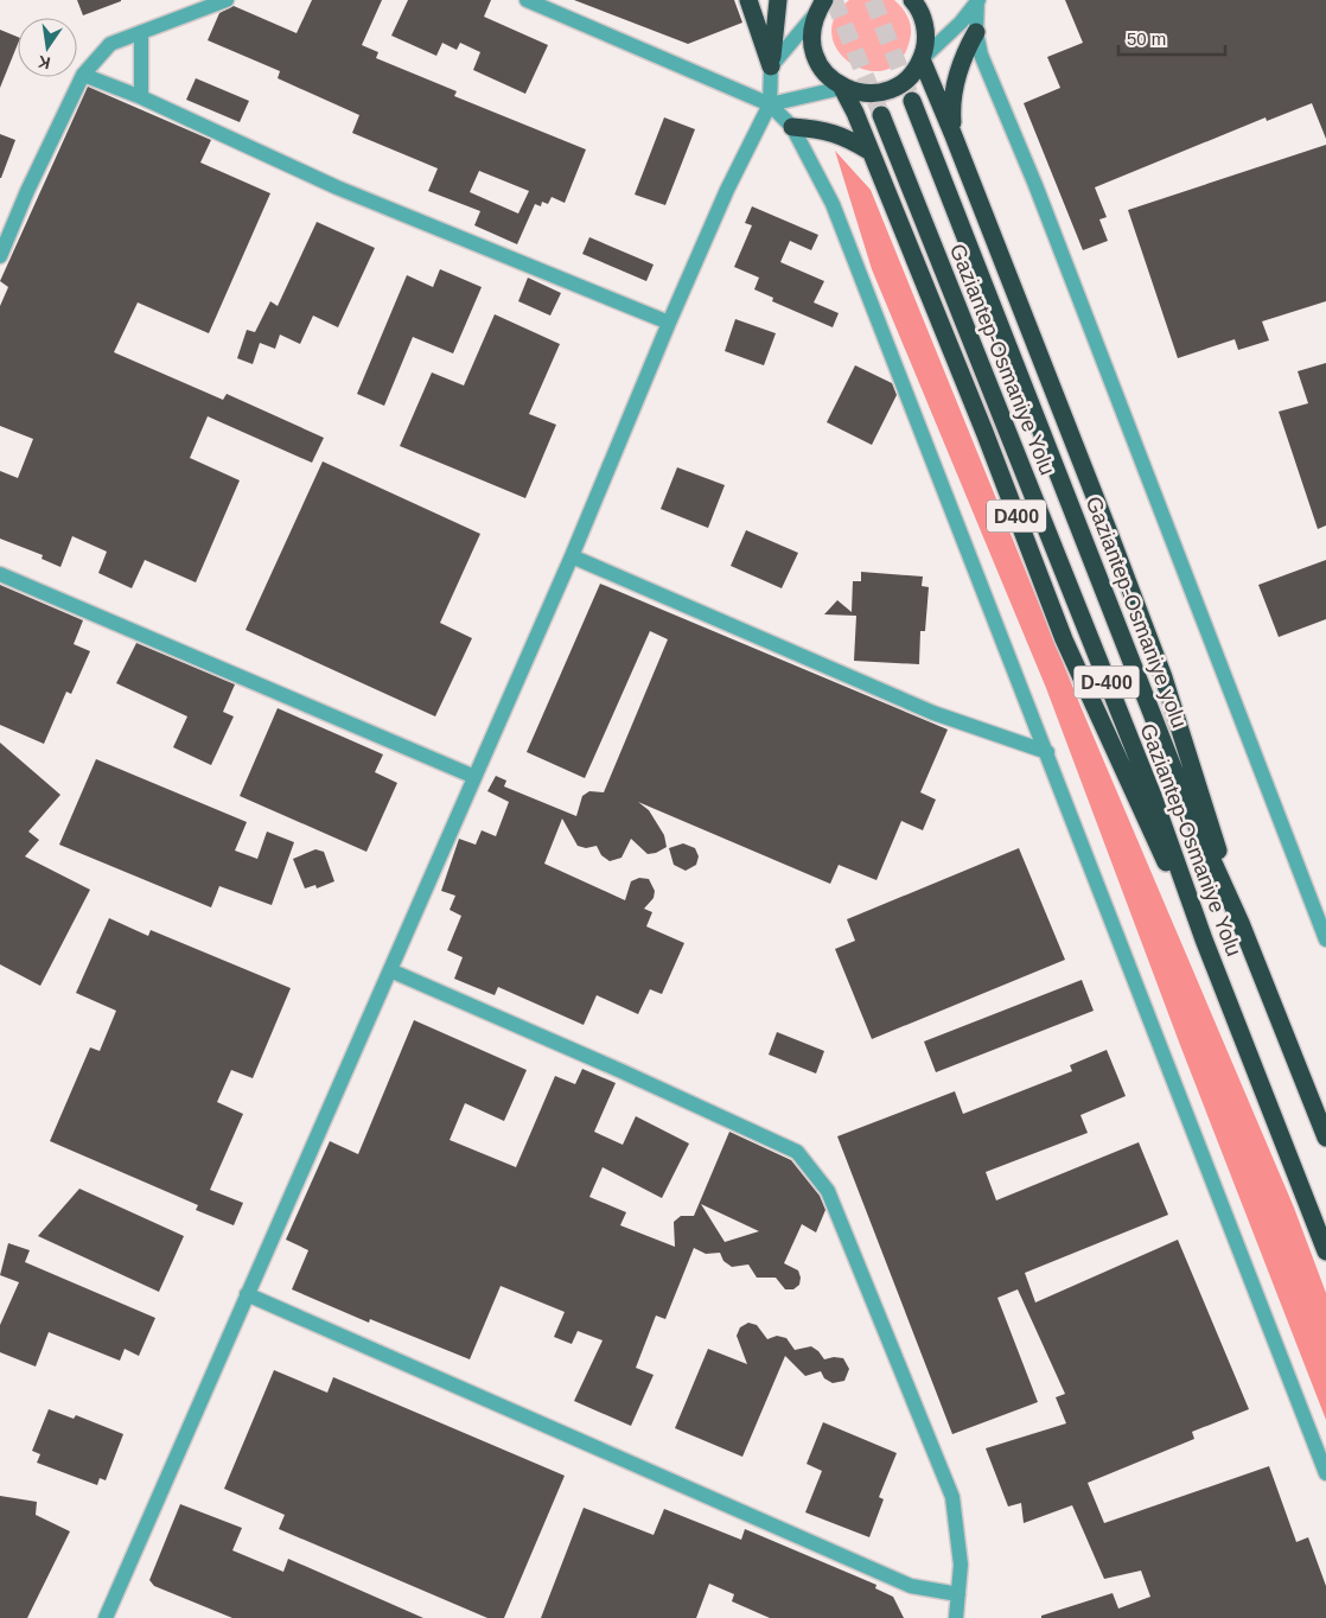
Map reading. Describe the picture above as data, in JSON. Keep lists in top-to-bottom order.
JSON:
{
  "streets": {
    "highway": [
      "Gaziantep-Osmaniye Yolu",
      "D400",
      "Gaziantep-Osmaniye yolu",
      "D-400"
    ]
  },
  "crossings": [
    ["Gaziantep-Osmaniye Yolu", "D400"]
  ],
  "scale_bar": "50 m",
  "north": "bottom"
}
